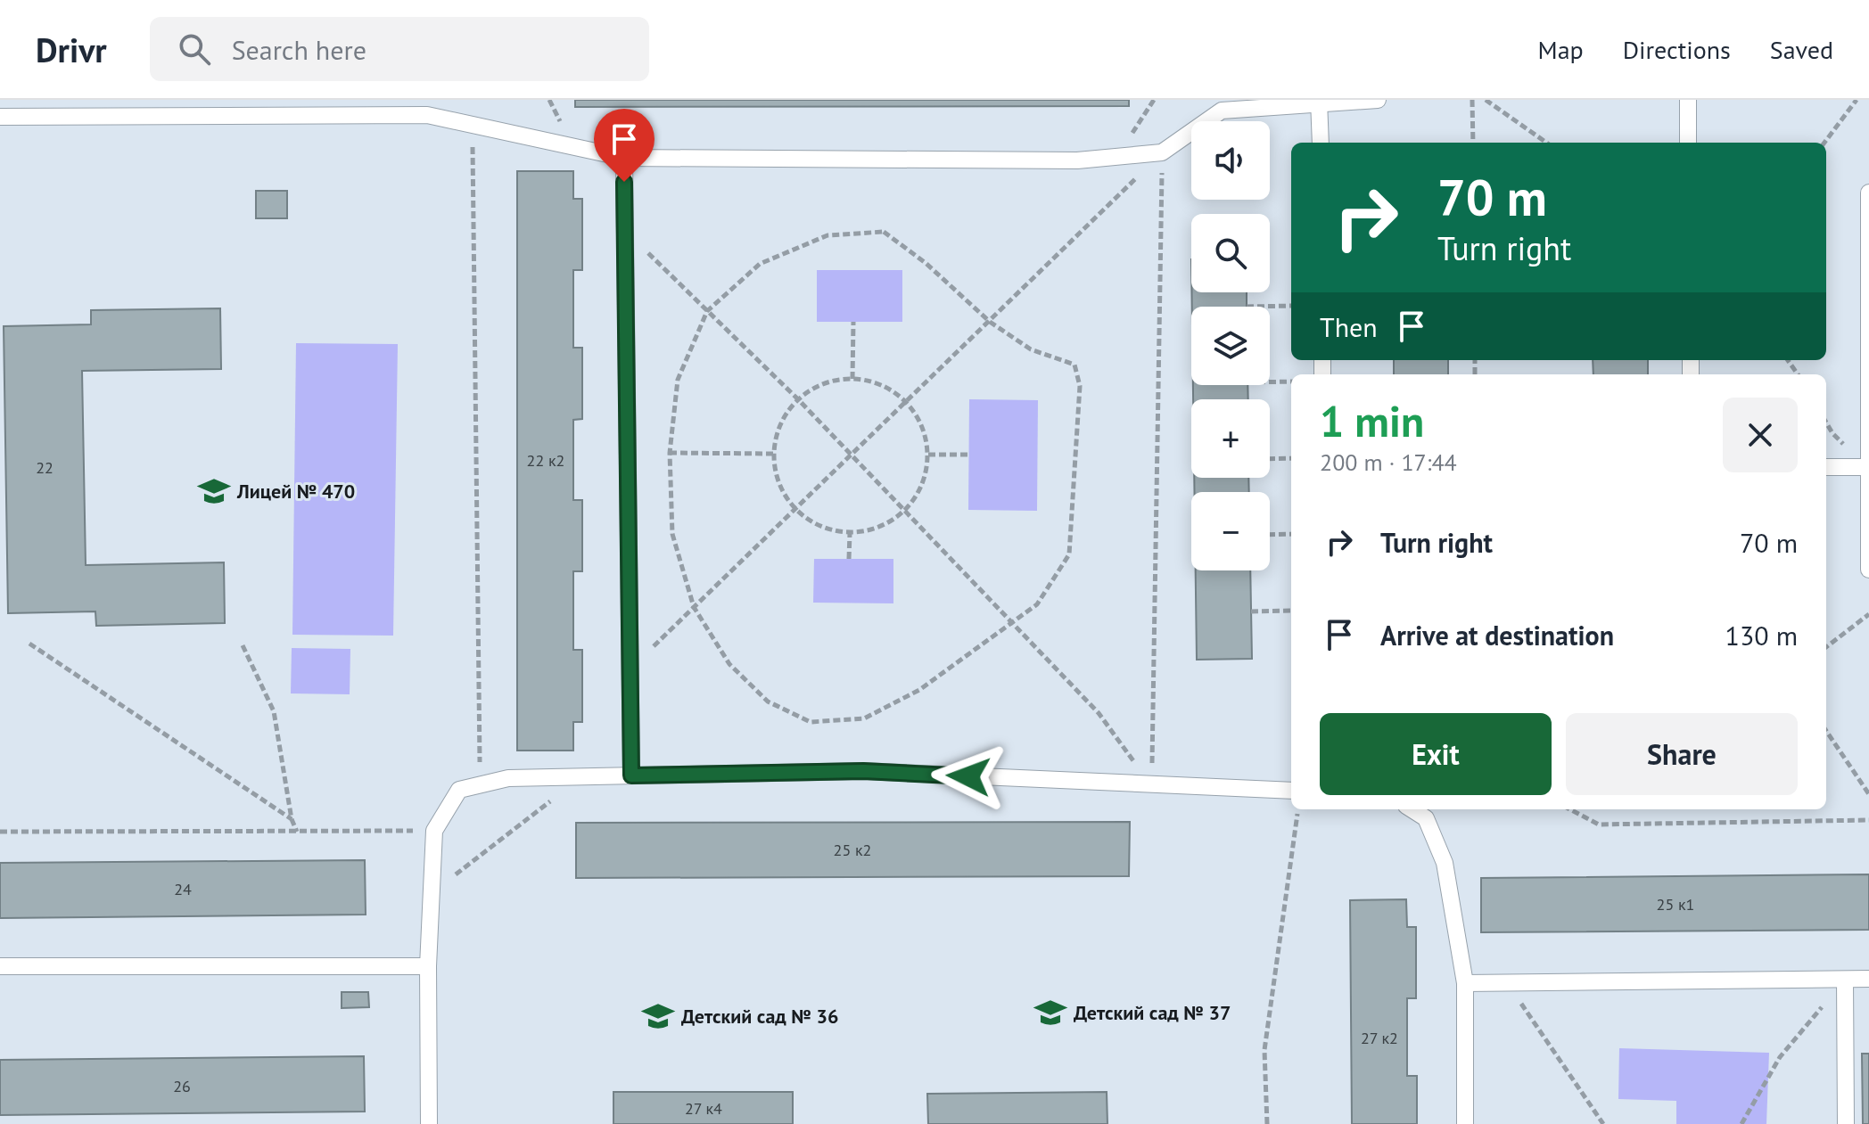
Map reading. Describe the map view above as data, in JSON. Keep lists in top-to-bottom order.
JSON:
{
  "places": {
    "school or university": ["Лицей № 470", "Детский сад № 37", "Детский сад № 36"]
  },
  "house_numbers": [
    "22 к2",
    "22",
    "25 к2",
    "24",
    "25 к1",
    "27 к2",
    "26",
    "27 к4"
  ],
  "page": {
    "header": "Drivr",
    "search": "Search here",
    "nav": ["Map", "Directions", "Saved"],
    "map_buttons": ["+", "−"],
    "turn": ["70 m", "Turn right"],
    "then": "Then",
    "heading": ["1 min", "200 m · 17:44"],
    "list": [
      {
        "name": "Turn right",
        "value": "70 m"
      },
      {
        "name": "Arrive at destination",
        "value": "130 m"
      }
    ],
    "buttons": ["Exit", "Share"]
  }
}
